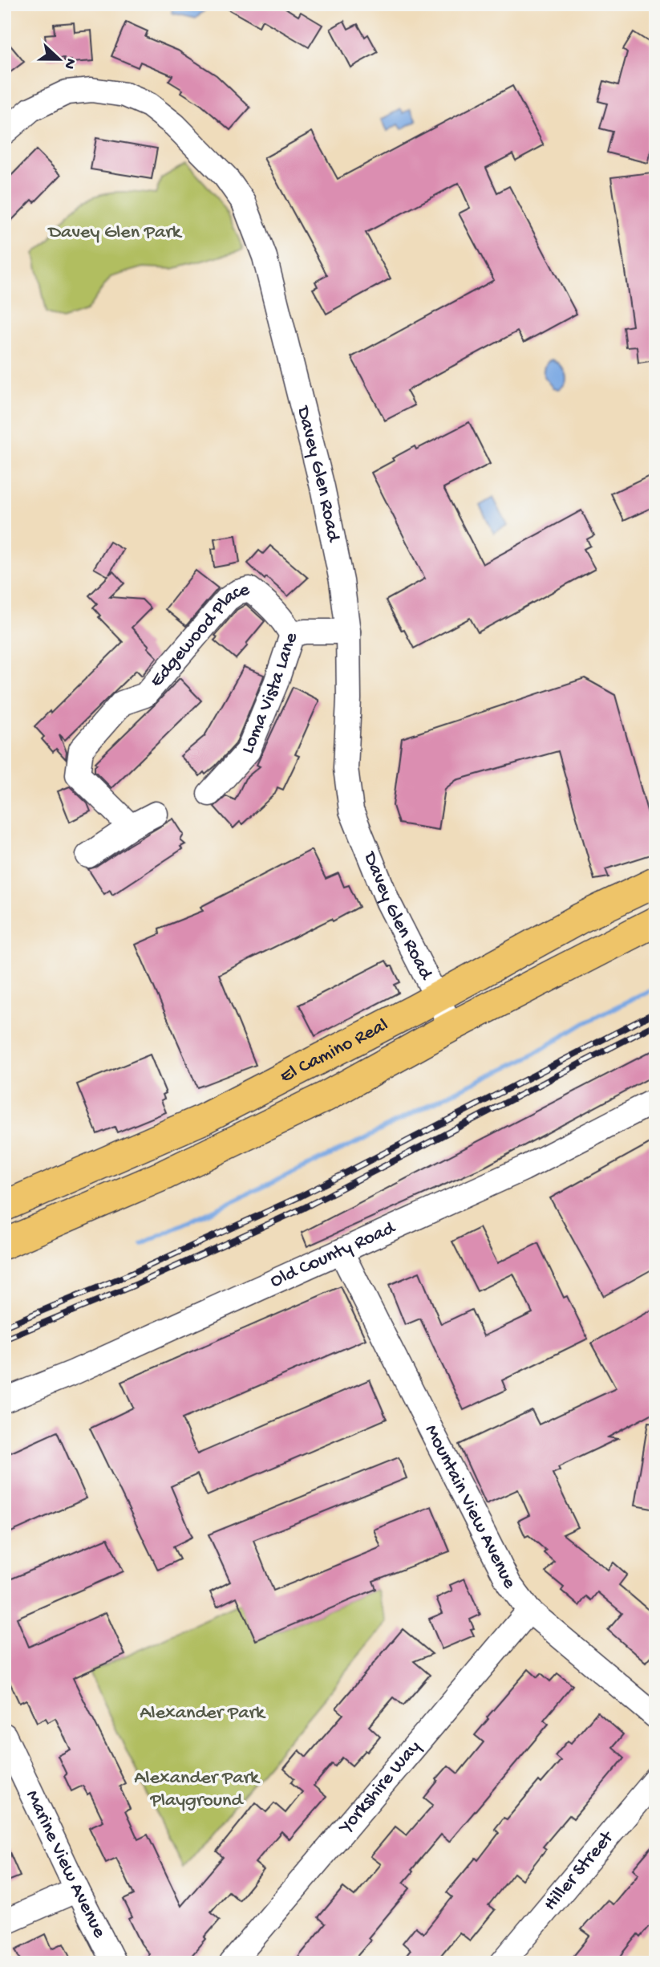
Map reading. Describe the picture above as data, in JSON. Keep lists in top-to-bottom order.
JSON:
{
  "streets": {
    "main road": ["El Camino Real"],
    "street": [
      "Davey Glen Road",
      "Edgewood Place",
      "Loma Vista Lane",
      "Old County Road",
      "Mountain View Avenue",
      "Yorkshire Way",
      "Marine View Avenue",
      "Hiller Street"
    ]
  },
  "crossings": [
    ["Davey Glen Road", "Loma Vista Lane"],
    ["Davey Glen Road", "El Camino Real"],
    ["Edgewood Place", "Loma Vista Lane"],
    ["Old County Road", "Mountain View Avenue"],
    ["Mountain View Avenue", "Yorkshire Way"]
  ],
  "parks": ["Davey Glen Park", "Alexander Park", "Alexander Park Playground"],
  "north": "right"
}
